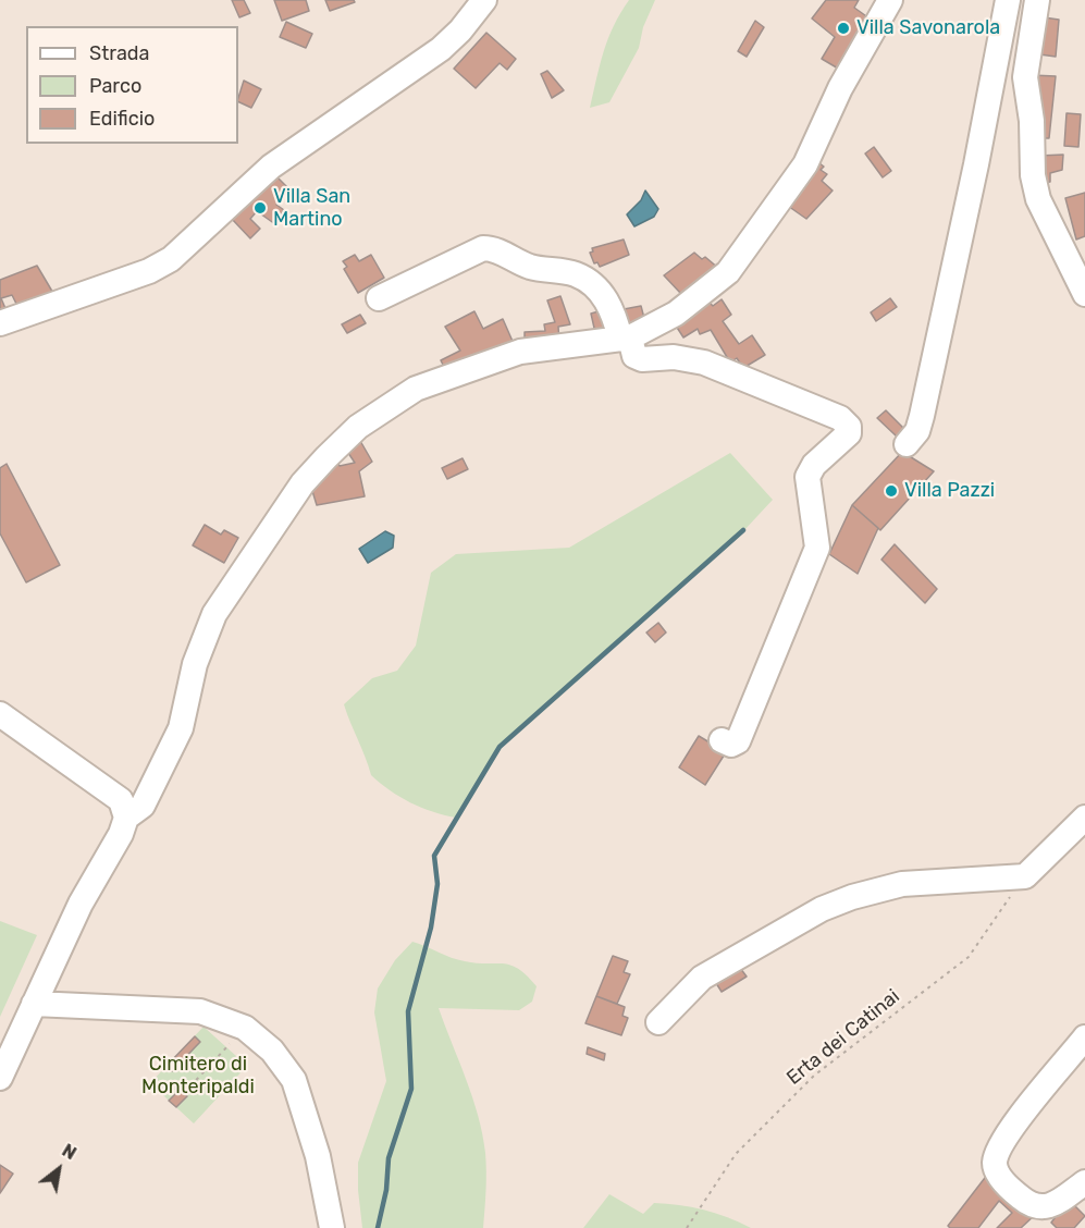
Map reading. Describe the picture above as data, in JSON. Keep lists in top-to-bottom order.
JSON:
{
  "streets": {
    "path": ["Erta dei Catinai"]
  },
  "parks": ["Cimitero di Monteripaldi"],
  "places": ["Villa Savonarola", "Villa San Martino", "Villa Pazzi"],
  "legend": ["Strada", "Parco", "Edificio"],
  "north": "top right"
}
